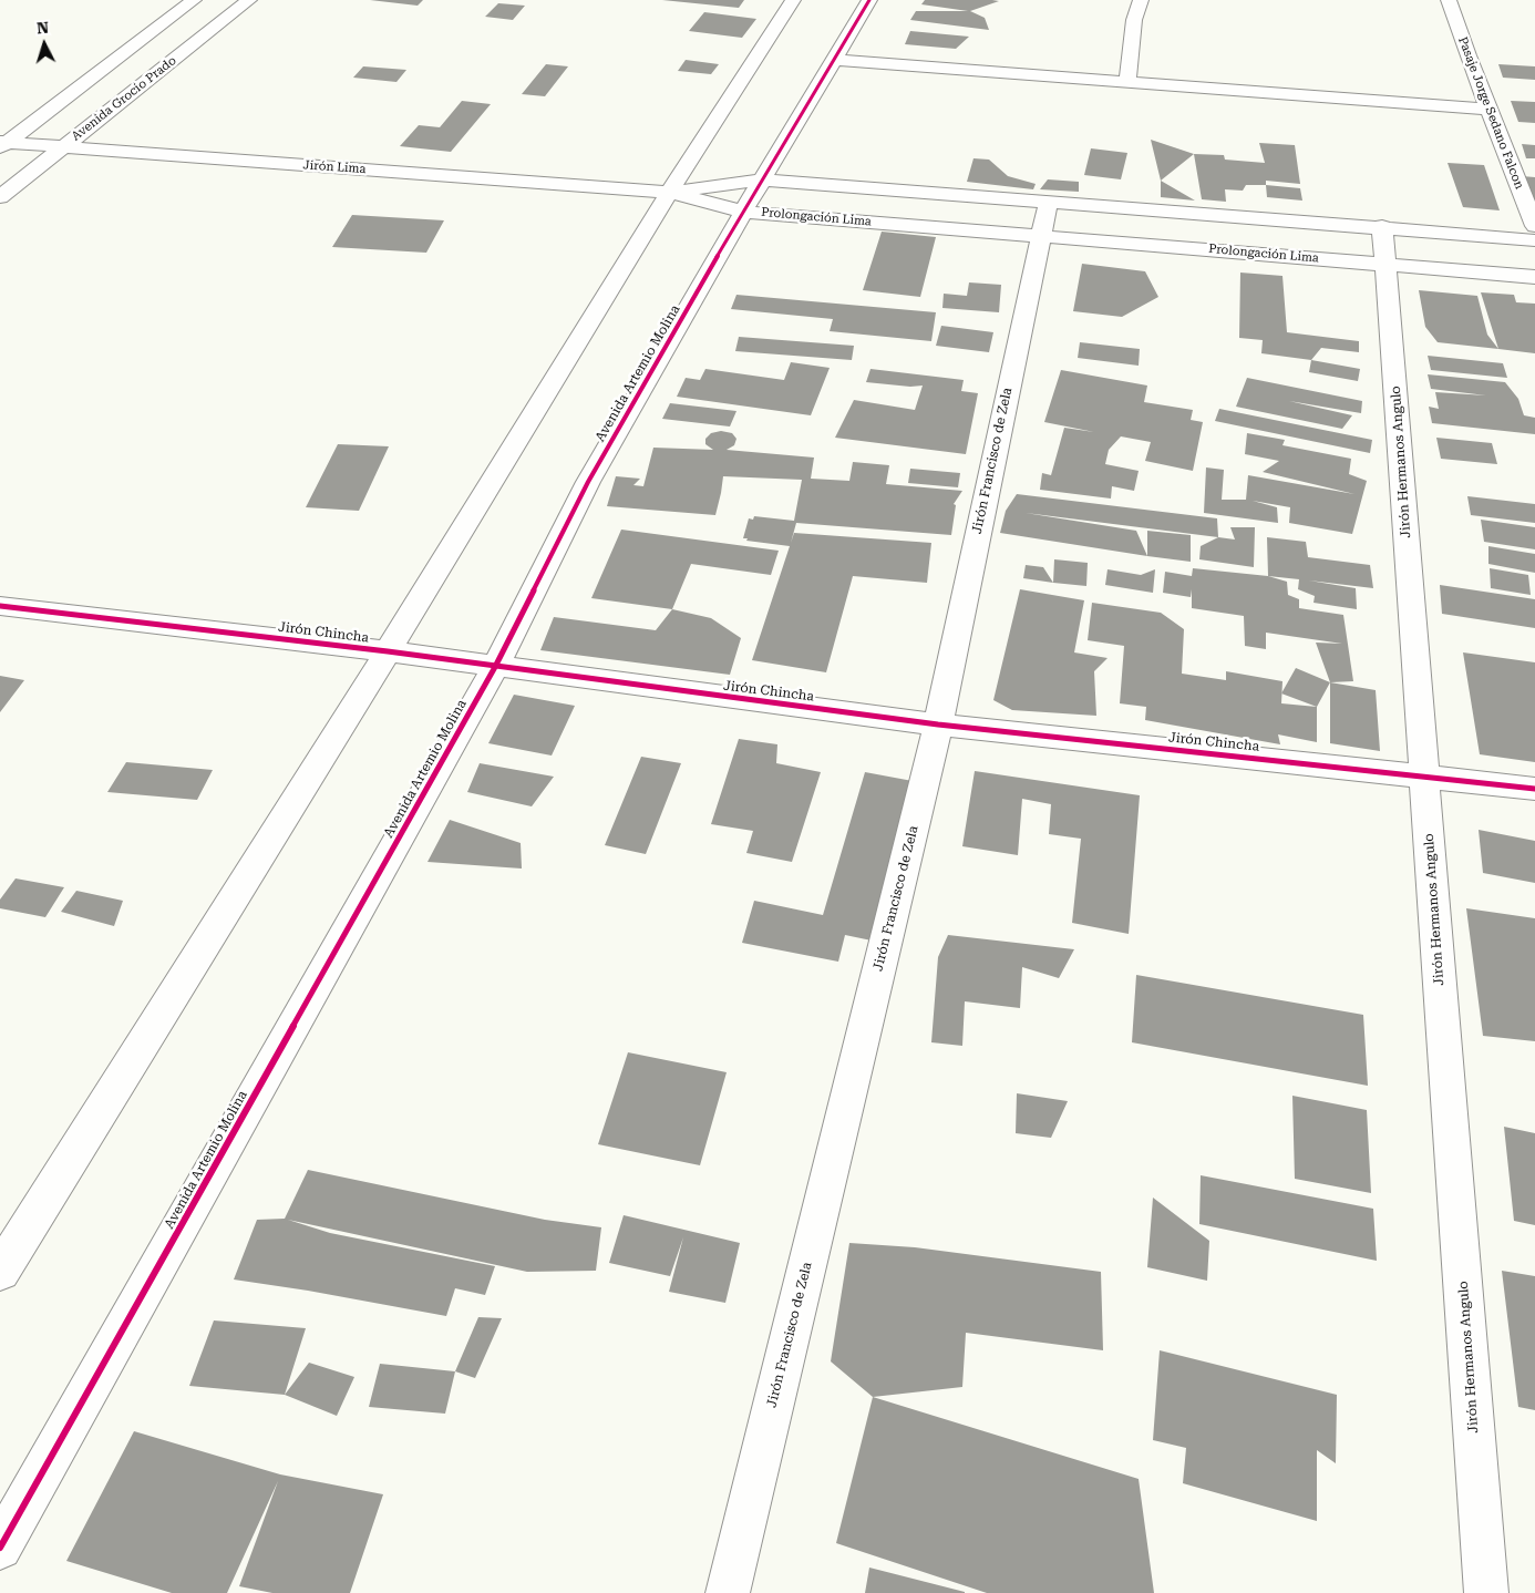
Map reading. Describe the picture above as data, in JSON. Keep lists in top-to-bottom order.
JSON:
{
  "streets": {
    "street": [
      "Avenida Grocio Prado",
      "Pasaje Jorge Sedano Falcon",
      "Jirón Lima",
      "Prolongación Lima",
      "Avenida Artemio Molina",
      "Jirón Francisco de Zela",
      "Jirón Hermanos Angulo",
      "Jirón Chincha"
    ]
  },
  "crossings": [
    ["Avenida Grocio Prado", "Jirón Lima"],
    ["Jirón Lima", "Prolongación Lima"],
    ["Prolongación Lima", "Avenida Artemio Molina"],
    ["Prolongación Lima", "Jirón Francisco de Zela"],
    ["Prolongación Lima", "Jirón Hermanos Angulo"],
    ["Avenida Artemio Molina", "Jirón Chincha"],
    ["Jirón Francisco de Zela", "Jirón Chincha"],
    ["Jirón Hermanos Angulo", "Jirón Chincha"]
  ],
  "north": "top"
}
